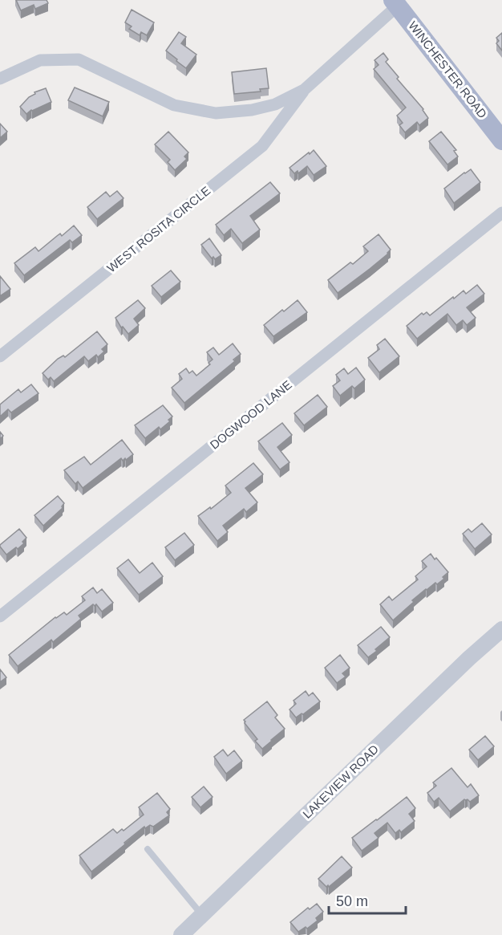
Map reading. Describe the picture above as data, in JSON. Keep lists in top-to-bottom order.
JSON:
{
  "streets": {
    "main road": ["WINCHESTER ROAD"],
    "street": ["WEST ROSITA CIRCLE", "DOGWOOD LANE", "LAKEVIEW ROAD"]
  },
  "scale_bar": "50 m"
}
